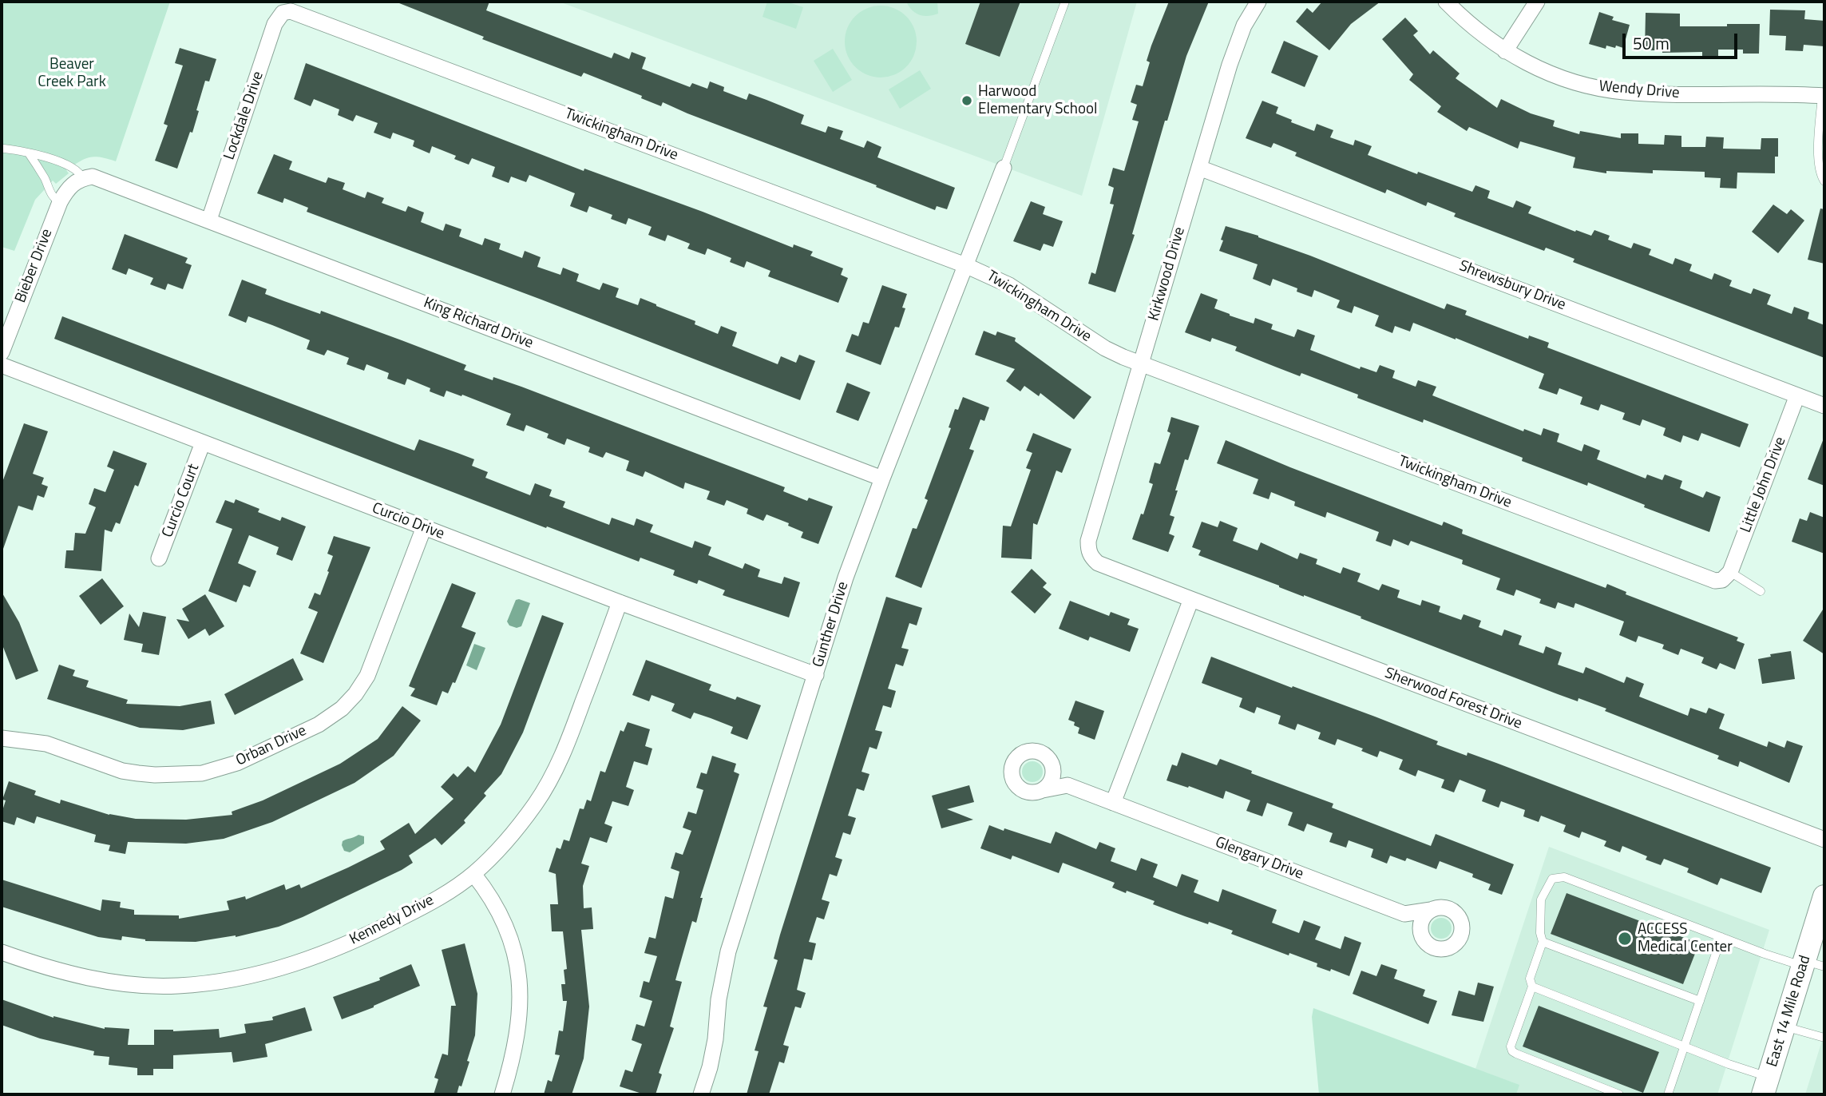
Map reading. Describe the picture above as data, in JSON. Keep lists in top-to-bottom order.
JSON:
{
  "streets": {
    "main road": ["East 14 Mile Road"],
    "street": [
      "Wendy Drive",
      "Lockdale Drive",
      "Twickingham Drive",
      "Bieber Drive",
      "Kirkwood Drive",
      "Shrewsbury Drive",
      "King Richard Drive",
      "Little John Drive",
      "Curcio Court",
      "Curcio Drive",
      "Gunther Drive",
      "Sherwood Forest Drive",
      "Orban Drive",
      "Glengary Drive",
      "Kennedy Drive"
    ]
  },
  "crossings": [
    ["Lockdale Drive", "Twickingham Drive"],
    ["Lockdale Drive", "King Richard Drive"],
    ["Twickingham Drive", "Kirkwood Drive"],
    ["Twickingham Drive", "Little John Drive"],
    ["Twickingham Drive", "Gunther Drive"],
    ["Bieber Drive", "King Richard Drive"],
    ["Kirkwood Drive", "Shrewsbury Drive"],
    ["Kirkwood Drive", "Sherwood Forest Drive"],
    ["Shrewsbury Drive", "Little John Drive"],
    ["King Richard Drive", "Gunther Drive"],
    ["Curcio Court", "Curcio Drive"],
    ["Curcio Drive", "Gunther Drive"],
    ["Curcio Drive", "Orban Drive"],
    ["Curcio Drive", "Kennedy Drive"]
  ],
  "parks": ["Beaver Creek Park"],
  "places": ["Harwood Elementary School", "ACCESS Medical Center"],
  "scale_bar": "50 m"
}
